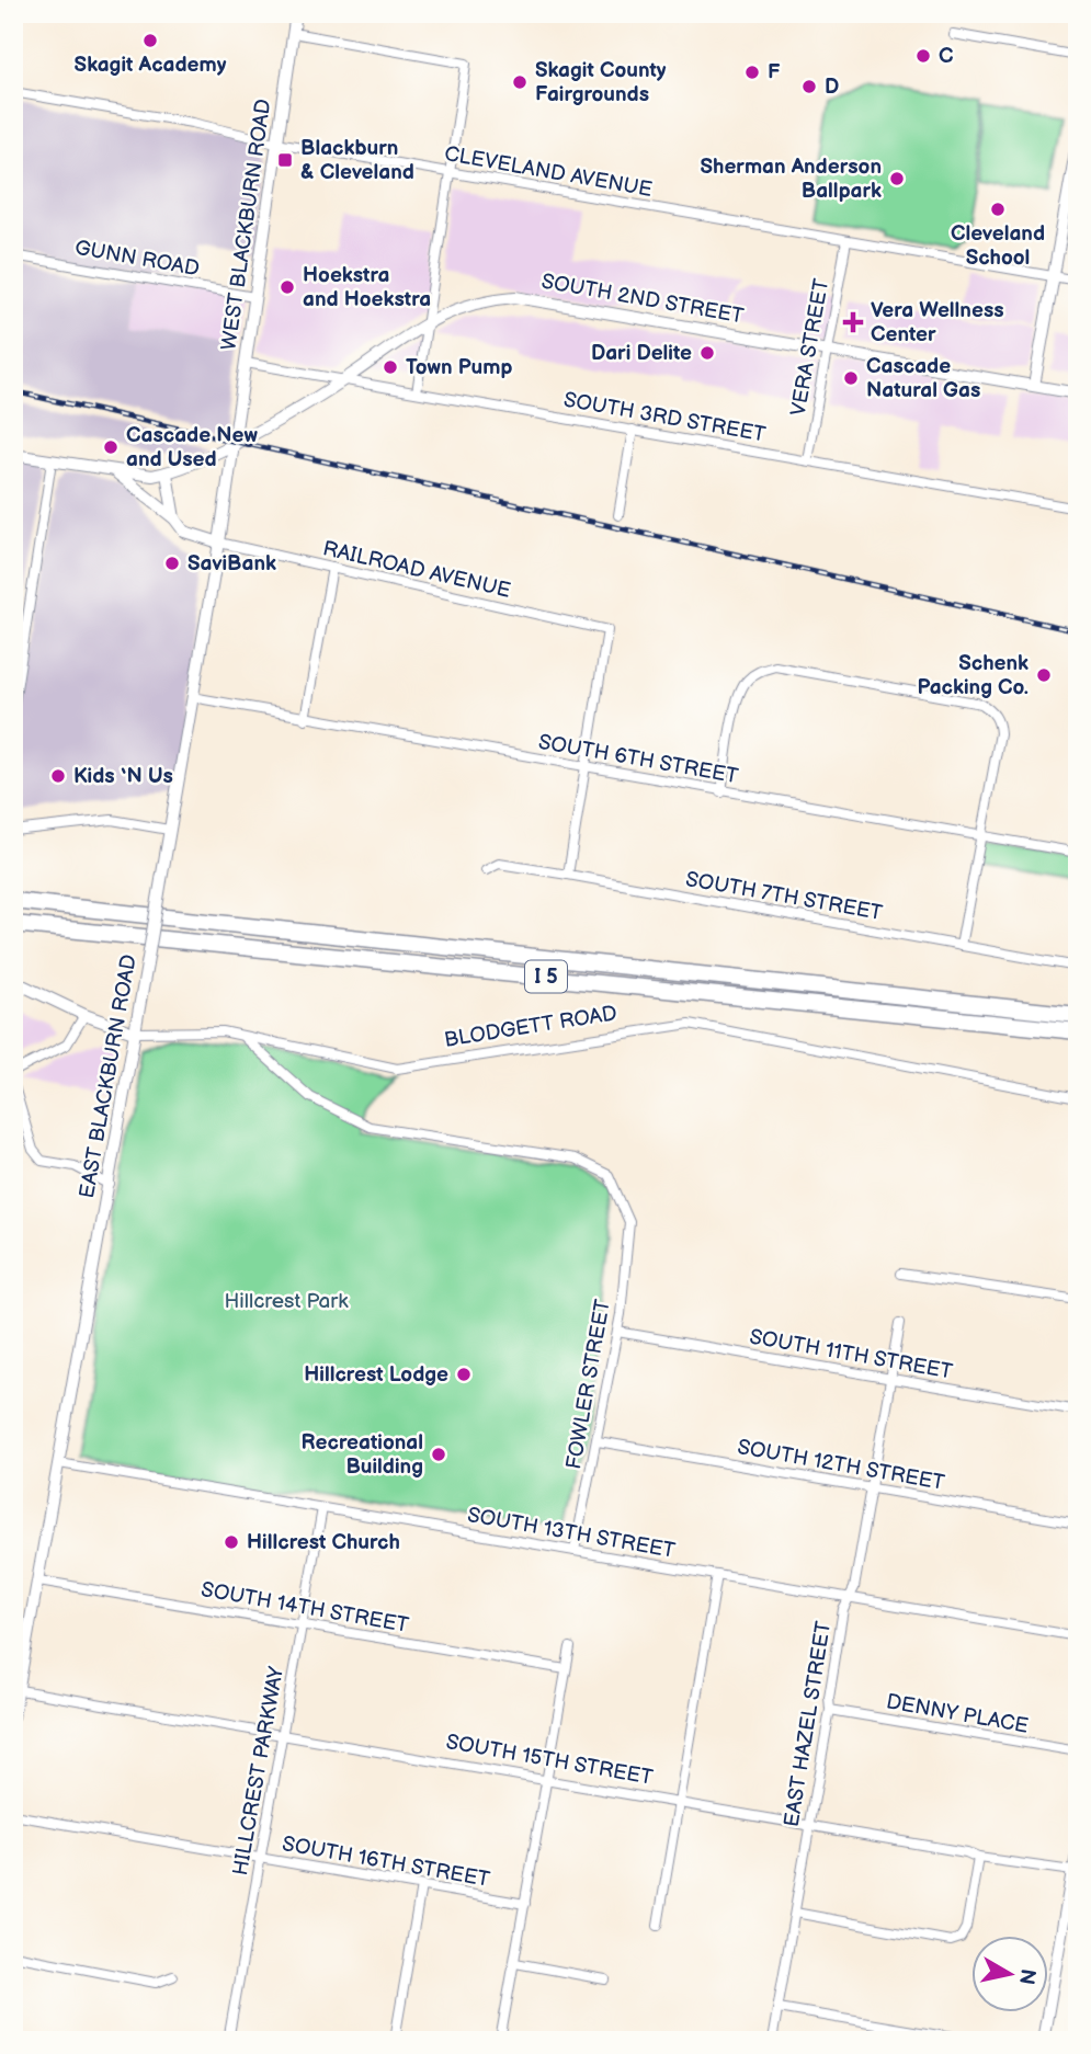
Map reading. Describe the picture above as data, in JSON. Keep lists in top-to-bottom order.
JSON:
{
  "streets": {
    "highway": ["I 5"],
    "street": [
      "CLEVELAND AVENUE",
      "WEST BLACKBURN ROAD",
      "GUNN ROAD",
      "SOUTH 2ND STREET",
      "VERA STREET",
      "SOUTH 3RD STREET",
      "RAILROAD AVENUE",
      "SOUTH 6TH STREET",
      "SOUTH 7TH STREET",
      "BLODGETT ROAD",
      "EAST BLACKBURN ROAD",
      "SOUTH 11TH STREET",
      "FOWLER STREET",
      "SOUTH 12TH STREET",
      "SOUTH 13TH STREET",
      "SOUTH 14TH STREET",
      "DENNY PLACE",
      "EAST HAZEL STREET",
      "SOUTH 15TH STREET",
      "HILLCREST PARKWAY",
      "SOUTH 16TH STREET"
    ]
  },
  "crossings": [
    ["CLEVELAND AVENUE", "WEST BLACKBURN ROAD"],
    ["CLEVELAND AVENUE", "VERA STREET"],
    ["WEST BLACKBURN ROAD", "GUNN ROAD"],
    ["WEST BLACKBURN ROAD", "SOUTH 2ND STREET"],
    ["WEST BLACKBURN ROAD", "SOUTH 3RD STREET"],
    ["WEST BLACKBURN ROAD", "EAST BLACKBURN ROAD"],
    ["SOUTH 2ND STREET", "VERA STREET"],
    ["SOUTH 2ND STREET", "SOUTH 3RD STREET"],
    ["SOUTH 2ND STREET", "EAST BLACKBURN ROAD"],
    ["VERA STREET", "SOUTH 3RD STREET"],
    ["RAILROAD AVENUE", "SOUTH 6TH STREET"],
    ["RAILROAD AVENUE", "EAST BLACKBURN ROAD"],
    ["SOUTH 6TH STREET", "EAST BLACKBURN ROAD"],
    ["BLODGETT ROAD", "EAST BLACKBURN ROAD"],
    ["BLODGETT ROAD", "FOWLER STREET"],
    ["EAST BLACKBURN ROAD", "SOUTH 13TH STREET"],
    ["EAST BLACKBURN ROAD", "SOUTH 14TH STREET"],
    ["EAST BLACKBURN ROAD", "SOUTH 15TH STREET"],
    ["SOUTH 11TH STREET", "FOWLER STREET"],
    ["SOUTH 11TH STREET", "EAST HAZEL STREET"],
    ["FOWLER STREET", "SOUTH 12TH STREET"],
    ["FOWLER STREET", "SOUTH 13TH STREET"],
    ["SOUTH 12TH STREET", "EAST HAZEL STREET"],
    ["SOUTH 13TH STREET", "EAST HAZEL STREET"],
    ["SOUTH 13TH STREET", "HILLCREST PARKWAY"],
    ["SOUTH 14TH STREET", "HILLCREST PARKWAY"],
    ["DENNY PLACE", "EAST HAZEL STREET"],
    ["EAST HAZEL STREET", "SOUTH 15TH STREET"],
    ["SOUTH 15TH STREET", "HILLCREST PARKWAY"],
    ["HILLCREST PARKWAY", "SOUTH 16TH STREET"]
  ],
  "parks": ["Hillcrest Park"],
  "places": {
    "other": [
      "Skagit Academy",
      "C",
      "F",
      "Skagit County Fairgrounds",
      "D",
      "Sherman Anderson Ballpark",
      "Cleveland School",
      "Hoekstra and Hoekstra",
      "Dari Delite",
      "Town Pump",
      "Cascade Natural Gas",
      "Cascade New and Used",
      "SaviBank",
      "Schenk Packing Co.",
      "Kids ‘N Us",
      "Hillcrest Lodge",
      "Recreational Building",
      "Hillcrest Church"
    ],
    "transit": ["Blackburn & Cleveland"],
    "health": ["Vera Wellness Center"]
  },
  "north": "right"
}
